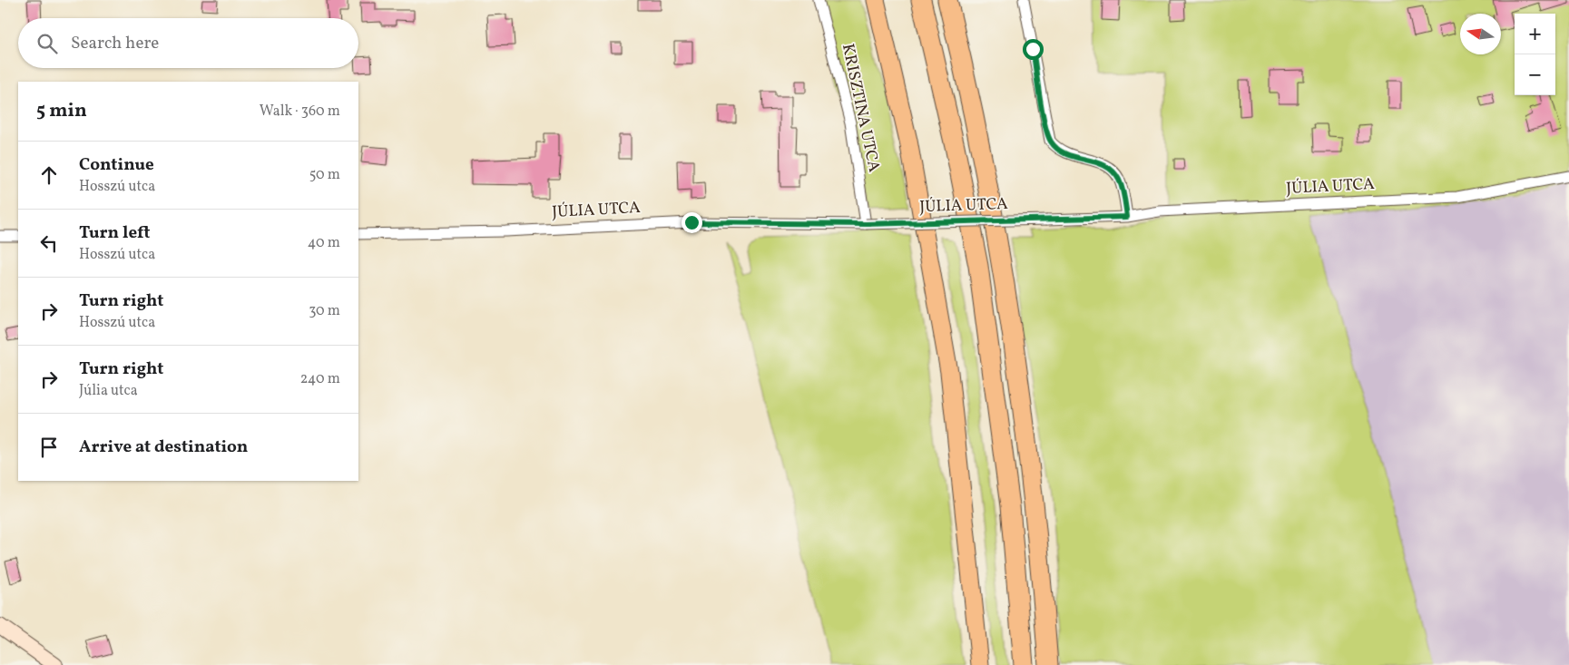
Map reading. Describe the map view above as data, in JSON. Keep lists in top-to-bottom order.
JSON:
{
  "streets": {
    "street": ["KRISZTINA UTCA", "JÚLIA UTCA"]
  },
  "crossings": [
    ["KRISZTINA UTCA", "JÚLIA UTCA"]
  ],
  "north": "left",
  "page": {
    "map_buttons": ["+", "−"],
    "search": "Search here",
    "heading": ["5 min", "Walk · 360 m"],
    "list": [
      ["Continue", "Hosszú utca", "50 m"],
      ["Turn left", "Hosszú utca", "40 m"],
      ["Turn right", "Hosszú utca", "30 m"],
      ["Turn right", "Júlia utca", "240 m"],
      "Arrive at destination"
    ]
  }
}
